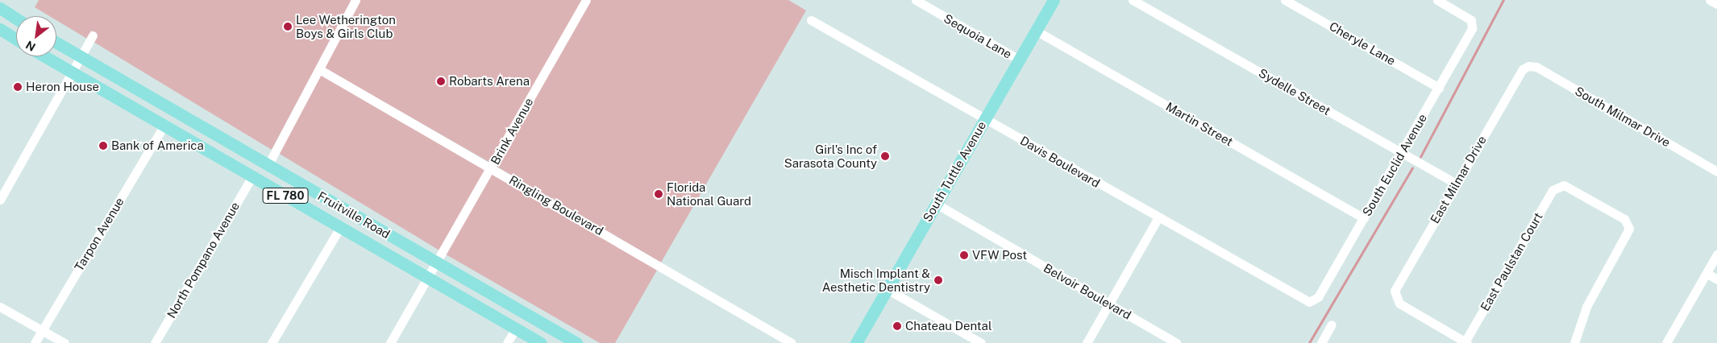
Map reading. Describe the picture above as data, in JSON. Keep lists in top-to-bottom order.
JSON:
{
  "streets": {
    "main road": ["South Tuttle Avenue", "FL 780", "Fruitville Road"],
    "street": [
      "Sequoia Lane",
      "Cheryle Lane",
      "Sydelle Street",
      "South Milmar Drive",
      "Martin Street",
      "Brink Avenue",
      "Davis Boulevard",
      "South Euclid Avenue",
      "East Milmar Drive",
      "Ringling Boulevard",
      "Tarpon Avenue",
      "North Pompano Avenue",
      "East Paulstan Court",
      "Belvoir Boulevard"
    ]
  },
  "crossings": [
    ["Sequoia Lane", "South Tuttle Avenue"],
    ["Cheryle Lane", "South Euclid Avenue"],
    ["Sydelle Street", "South Euclid Avenue"],
    ["Sydelle Street", "East Milmar Drive"],
    ["South Milmar Drive", "East Milmar Drive"],
    ["Martin Street", "South Euclid Avenue"],
    ["Martin Street", "South Tuttle Avenue"],
    ["Brink Avenue", "Ringling Boulevard"],
    ["Brink Avenue", "Fruitville Road"],
    ["Davis Boulevard", "South Euclid Avenue"],
    ["Davis Boulevard", "South Tuttle Avenue"],
    ["South Tuttle Avenue", "Belvoir Boulevard"],
    ["East Milmar Drive", "East Paulstan Court"],
    ["Fruitville Road", "Tarpon Avenue"],
    ["Fruitville Road", "North Pompano Avenue"]
  ],
  "places": [
    "Lee Wetherington Boys & Girls Club",
    "Robarts Arena",
    "Heron House",
    "Bank of America",
    "Girl's Inc of Sarasota County",
    "Florida National Guard",
    "VFW Post",
    "Misch Implant & Aesthetic Dentistry",
    "Chateau Dental"
  ],
  "north": "bottom left"
}
